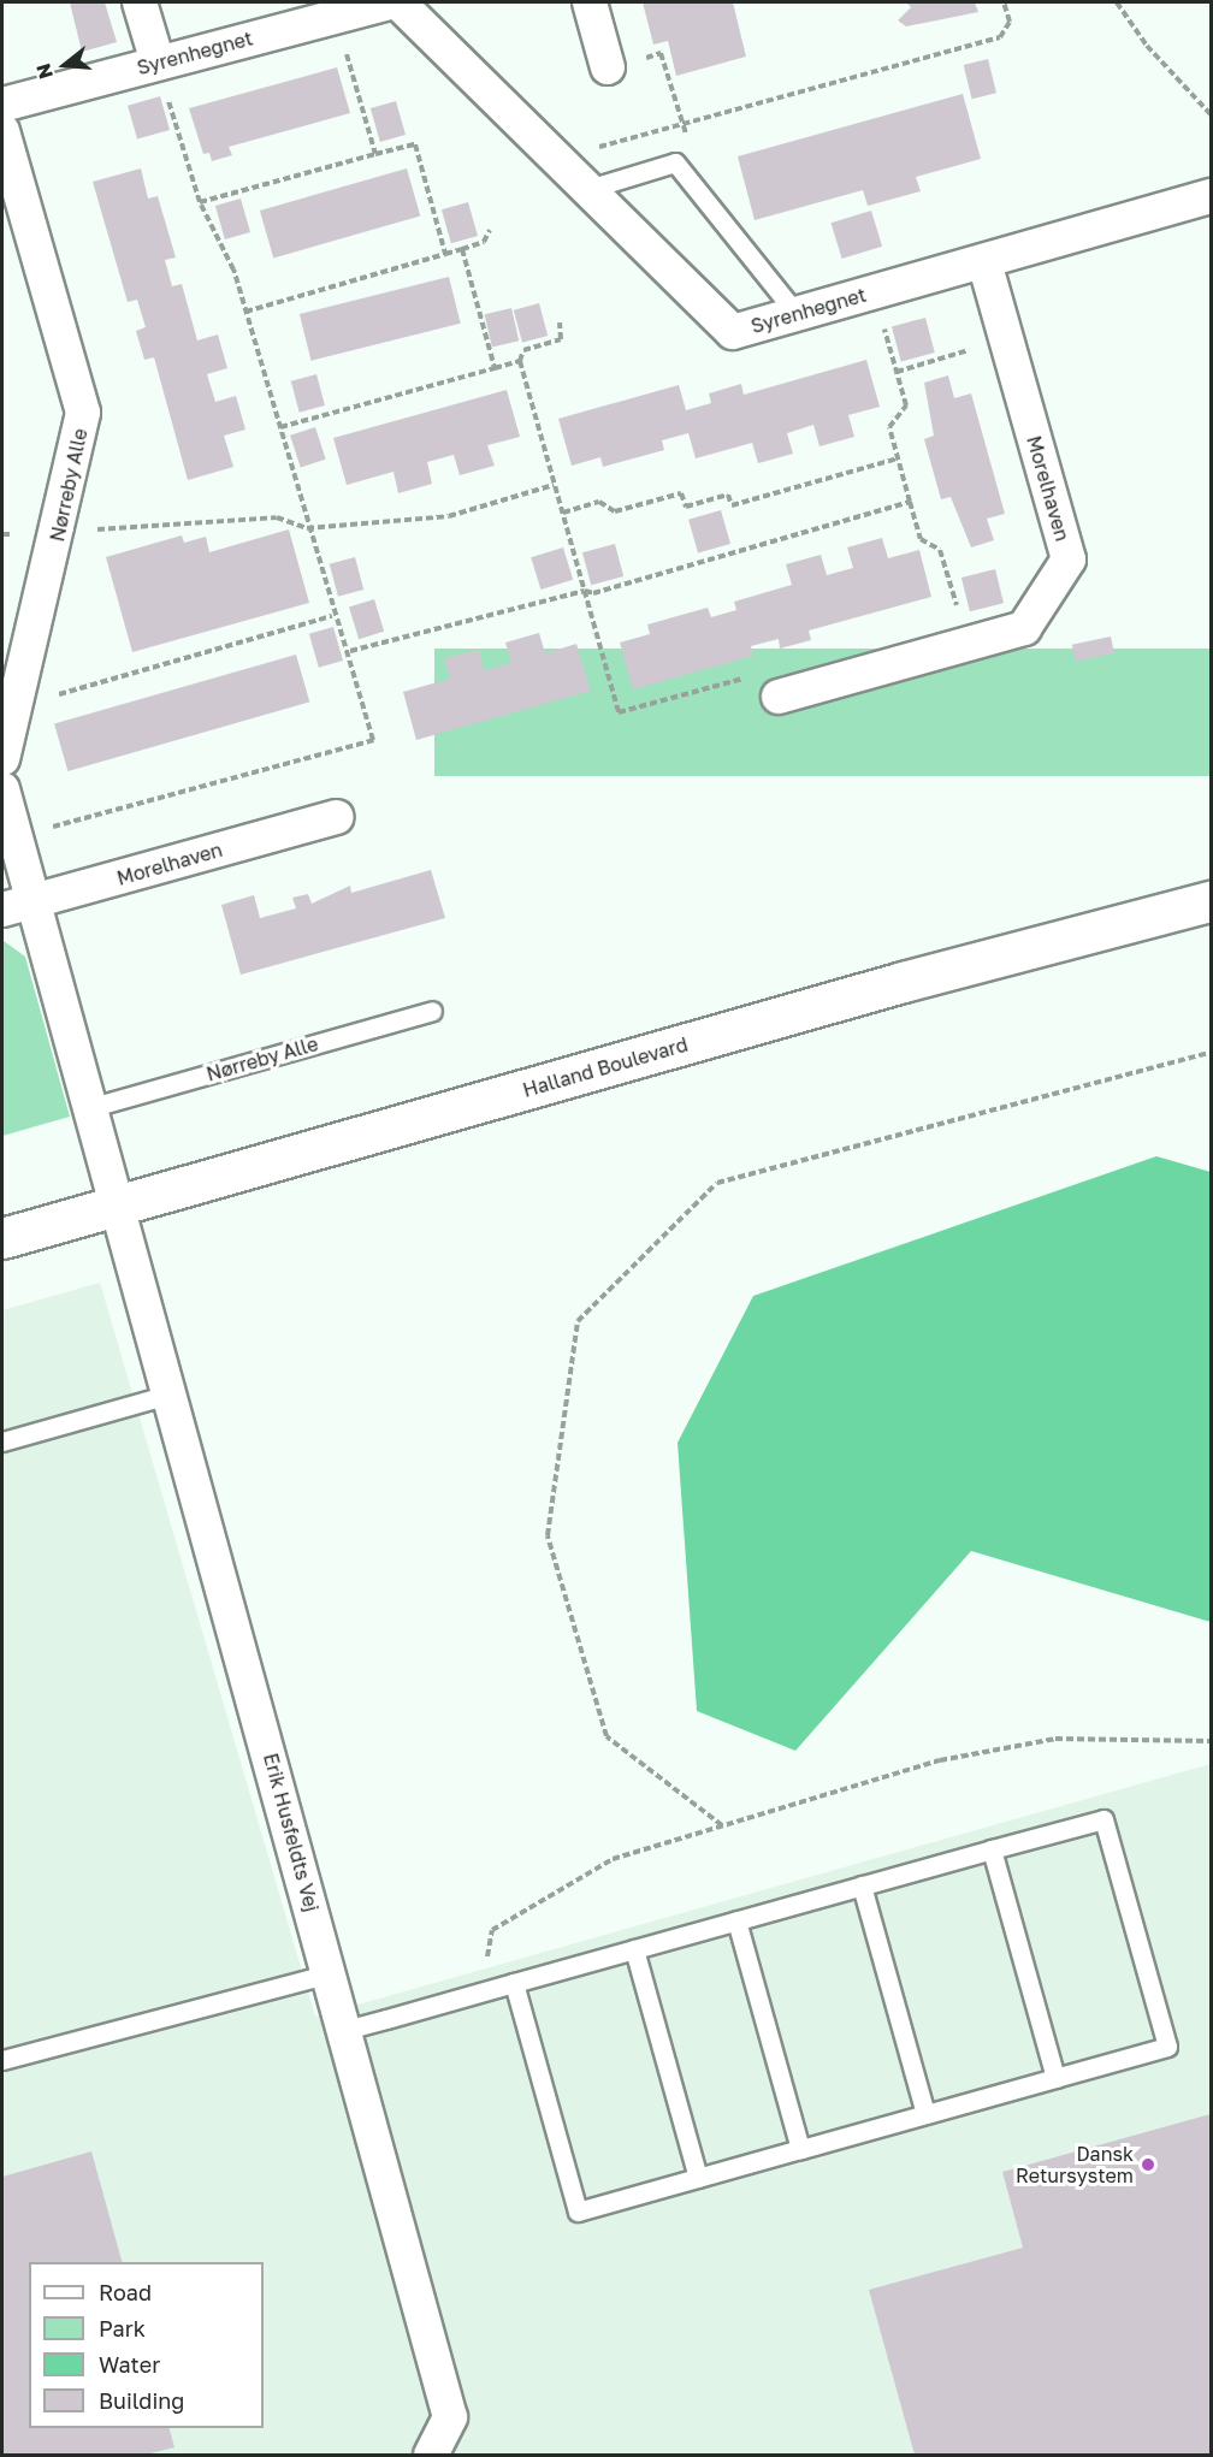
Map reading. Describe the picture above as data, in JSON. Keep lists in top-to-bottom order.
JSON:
{
  "streets": {
    "street": [
      "Syrenhegnet",
      "Nørreby Alle",
      "Morelhaven",
      "Halland Boulevard",
      "Erik Husfeldts Vej"
    ]
  },
  "crossings": [
    ["Syrenhegnet", "Morelhaven"],
    ["Halland Boulevard", "Erik Husfeldts Vej"]
  ],
  "places": ["Dansk Retursystem"],
  "legend": [
    "Road",
    "Park",
    "Water",
    "Building"
  ],
  "north": "left"
}
